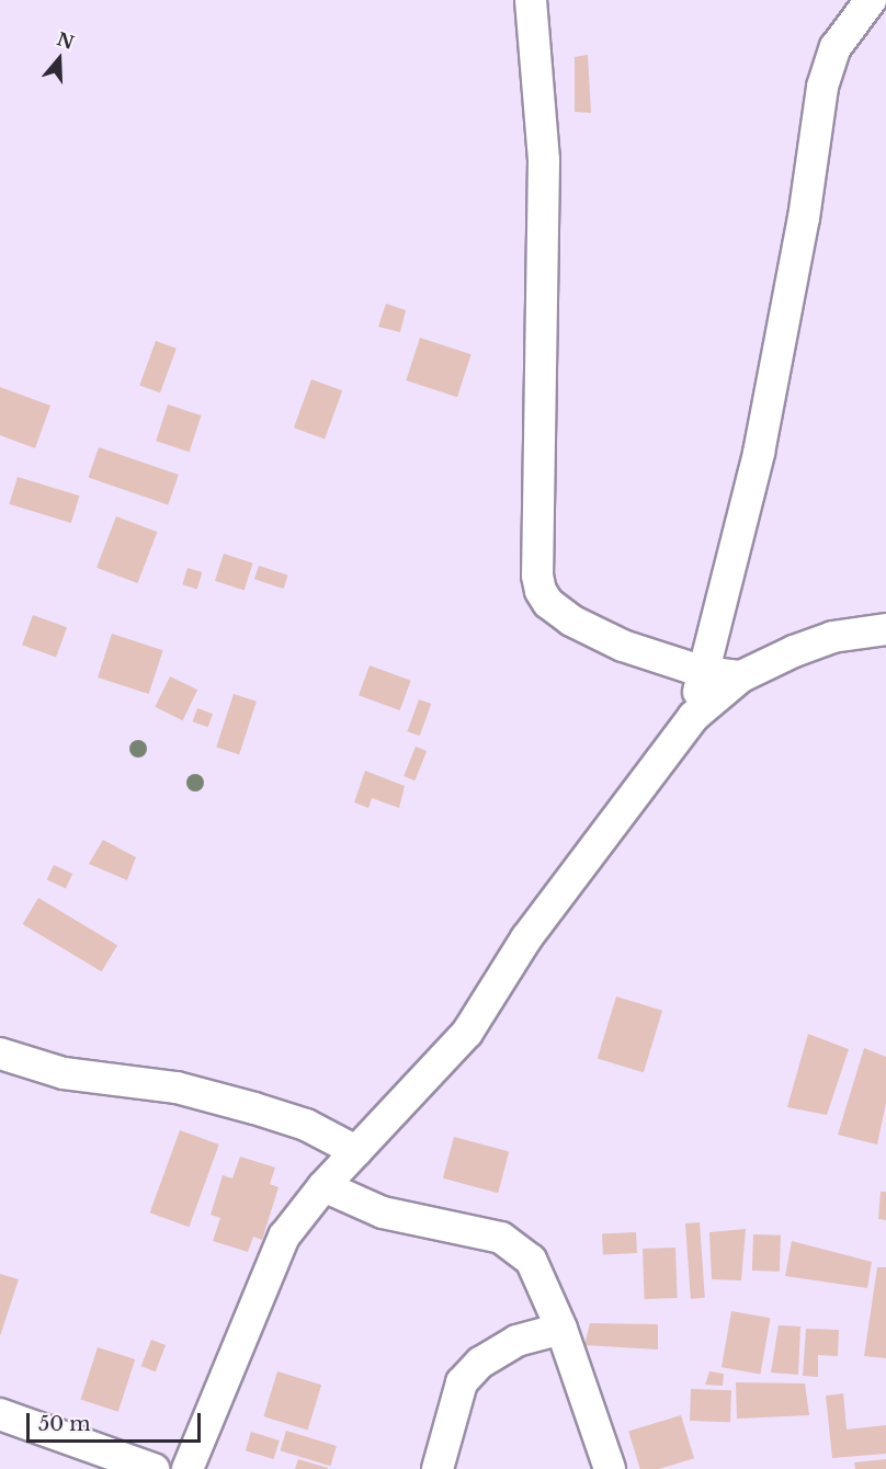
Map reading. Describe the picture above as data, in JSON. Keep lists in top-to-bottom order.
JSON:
{
  "scale_bar": "50 m",
  "north": "top"
}
